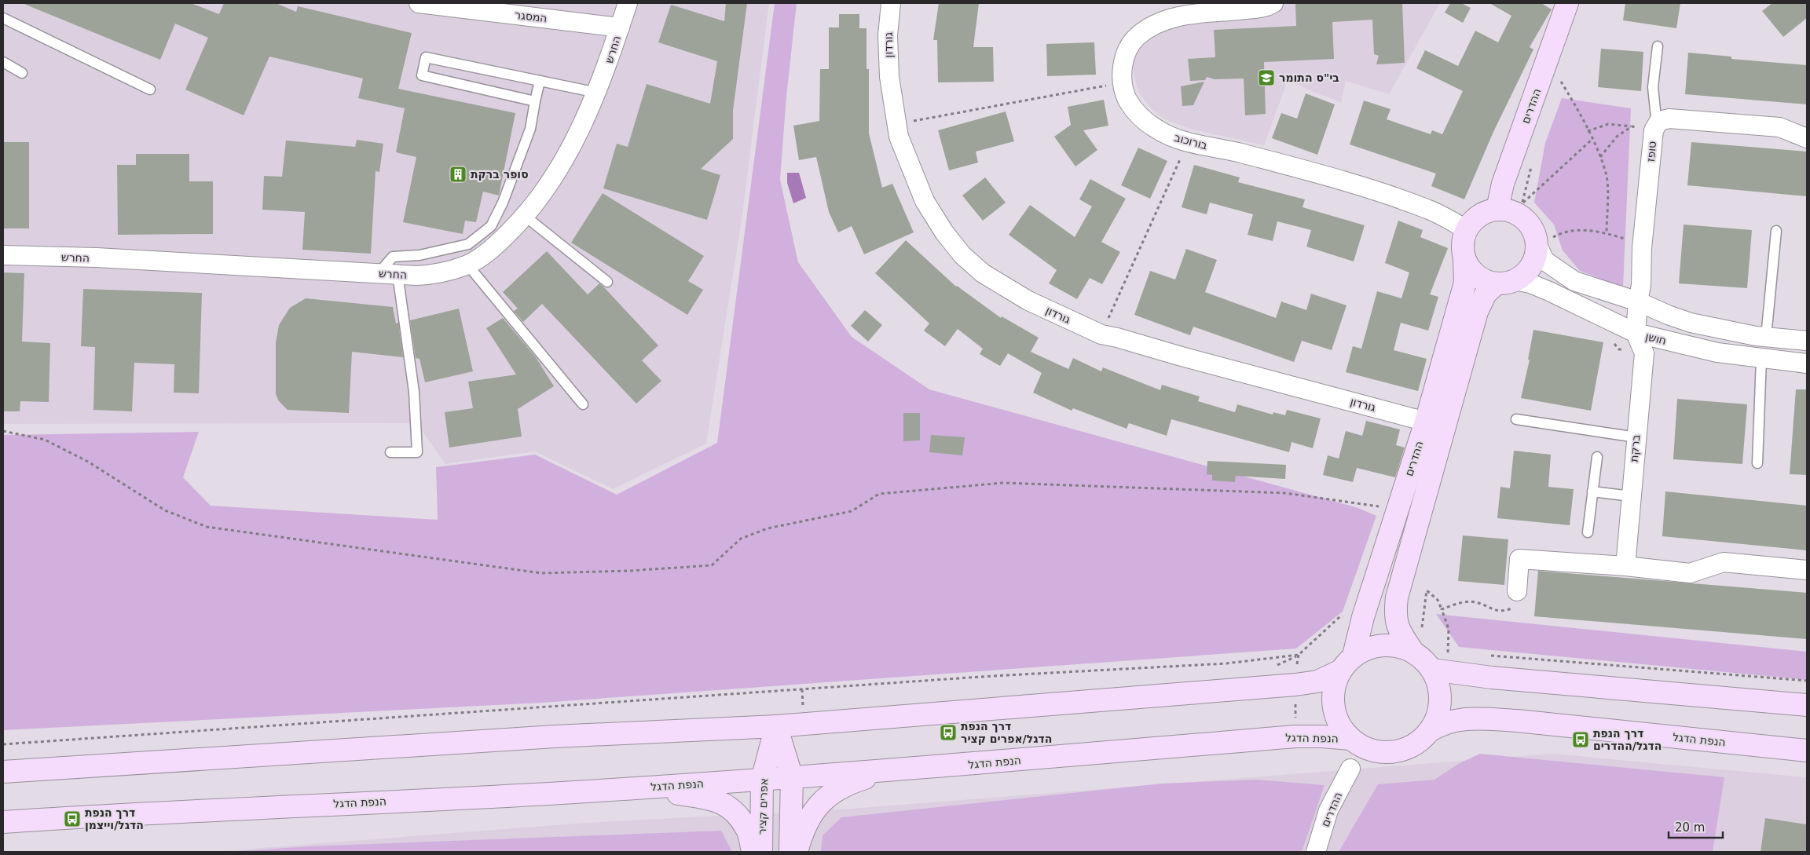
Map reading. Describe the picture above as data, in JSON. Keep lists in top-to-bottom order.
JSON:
{
  "streets": {
    "main road": ["ההדרים", "הנפת הדגל", "אפרים קציר"],
    "street": [
      "המסגר",
      "גורדון",
      "החרש",
      "בורוכוב",
      "טופז",
      "חושן",
      "ברקת"
    ]
  },
  "crossings": [
    ["המסגר", "החרש"],
    ["גורדון", "ההדרים"],
    ["ההדרים", "בורוכוב"],
    ["ההדרים", "חושן"],
    ["ההדרים", "הנפת הדגל"],
    ["בורוכוב", "חושן"],
    ["טופז", "חושן"],
    ["הנפת הדגל", "אפרים קציר"]
  ],
  "places": {
    "school or university": ["בי\"ס התומר"],
    "building": ["סופר ברקת"],
    "bus stop": ["דרך הנפת הדגל/אפרים קציר", "דרך הנפת הדגל/ההדרים", "דרך הנפת הדגל/וייצמן"]
  },
  "scale_bar": "20 m"
}
